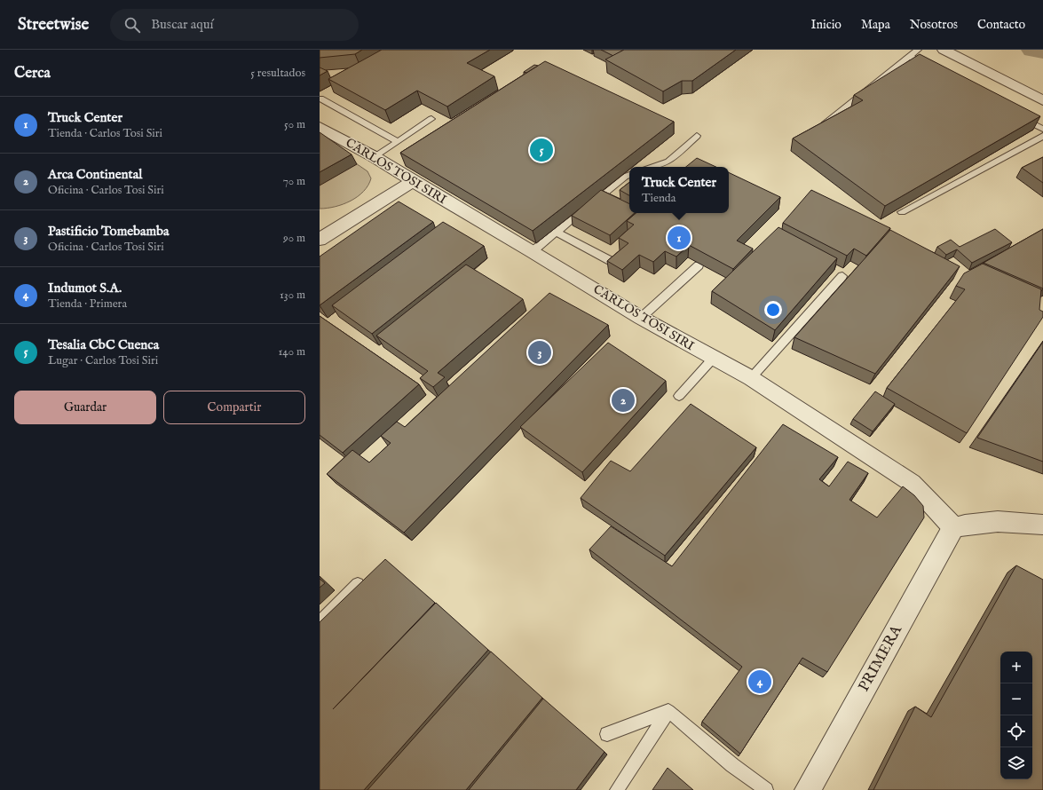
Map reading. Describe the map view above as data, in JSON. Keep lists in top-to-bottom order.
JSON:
{
  "streets": {
    "street": ["CARLOS TOSI SIRI", "PRIMERA"]
  },
  "crossings": [
    ["CARLOS TOSI SIRI", "PRIMERA"]
  ],
  "page": {
    "header": "Streetwise",
    "search": "Buscar aquí",
    "nav": [
      "Inicio",
      "Mapa",
      "Nosotros",
      "Contacto"
    ],
    "heading": ["Cerca", "5 resultados"],
    "list": [
      {
        "mark": "1",
        "name": "Truck Center",
        "note": "Tienda · Carlos Tosi Siri",
        "value": "50 m"
      },
      {
        "mark": "2",
        "name": "Arca Continental",
        "note": "Oficina · Carlos Tosi Siri",
        "value": "70 m"
      },
      {
        "mark": "3",
        "name": "Pastificio Tomebamba",
        "note": "Oficina · Carlos Tosi Siri",
        "value": "90 m"
      },
      {
        "mark": "4",
        "name": "Indumot S.A.",
        "note": "Tienda · Primera",
        "value": "130 m"
      },
      {
        "mark": "5",
        "name": "Tesalia CbC Cuenca",
        "note": "Lugar · Carlos Tosi Siri",
        "value": "140 m"
      }
    ],
    "pins": [
      "5",
      "1",
      "3",
      "2",
      "4"
    ],
    "popup": ["Truck Center", "Tienda"],
    "buttons": ["Guardar", "Compartir"],
    "map_buttons": ["+", "−"]
  }
}
